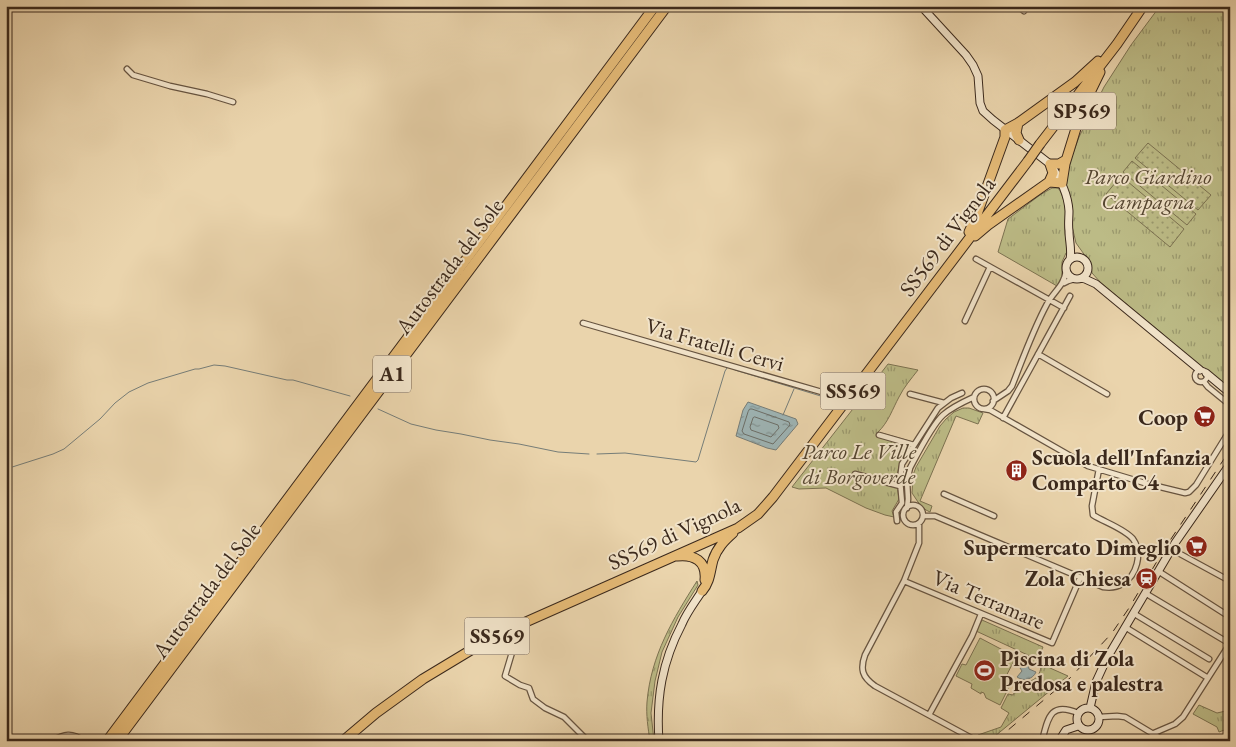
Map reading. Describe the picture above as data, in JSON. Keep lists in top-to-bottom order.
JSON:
{
  "streets": {
    "highway": [
      "SP569",
      "SS569 di Vignola",
      "Autostrada del Sole",
      "A1",
      "SS569"
    ],
    "street": ["Via Fratelli Cervi", "Via Terramare"]
  },
  "crossings": [
    ["SP569", "SS569 di Vignola"],
    ["SS569 di Vignola", "SS569"]
  ],
  "parks": ["Parco Giardino Campagna", "Parco Le Ville di Borgoverde"],
  "places": {
    "supermarket": ["Coop", "Supermercato Dimeglio"],
    "building": ["Scuola dell'Infanzia Comparto C4"],
    "station": ["Zola Chiesa"],
    "sports": ["Piscina di Zola Predosa e palestra"]
  }
}
